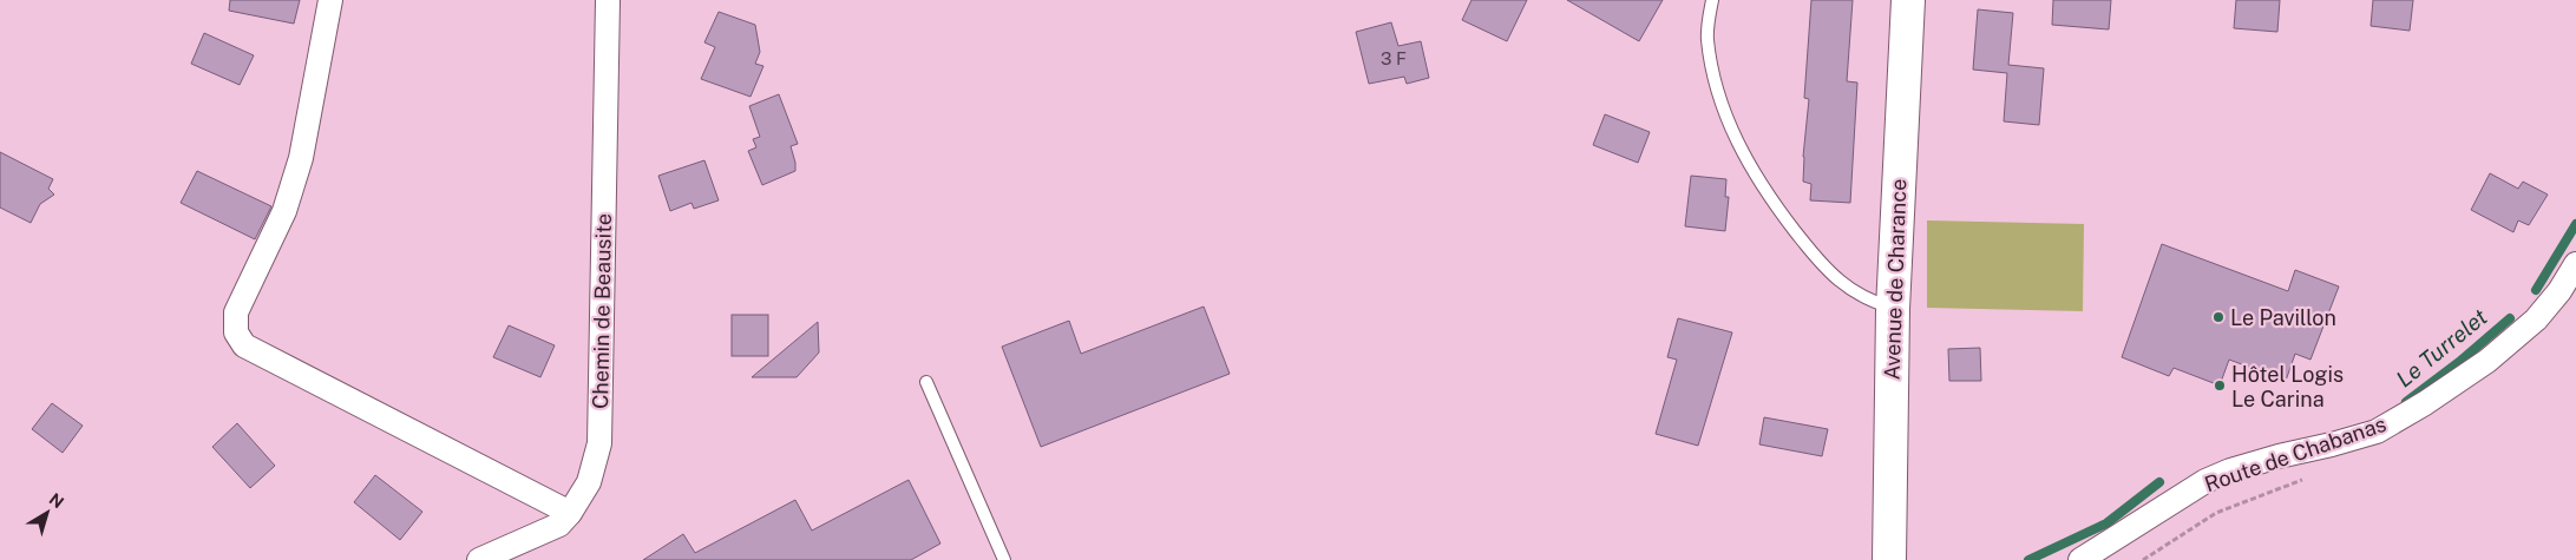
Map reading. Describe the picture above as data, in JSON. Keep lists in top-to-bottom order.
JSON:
{
  "streets": {
    "street": ["Avenue de Charance", "Chemin de Beausite", "Route de Chabanas"]
  },
  "water": ["Le Turrelet"],
  "places": ["Le Pavillon", "Hôtel Logis Le Carina"],
  "house_numbers": ["3 F"],
  "north": "top right"
}
